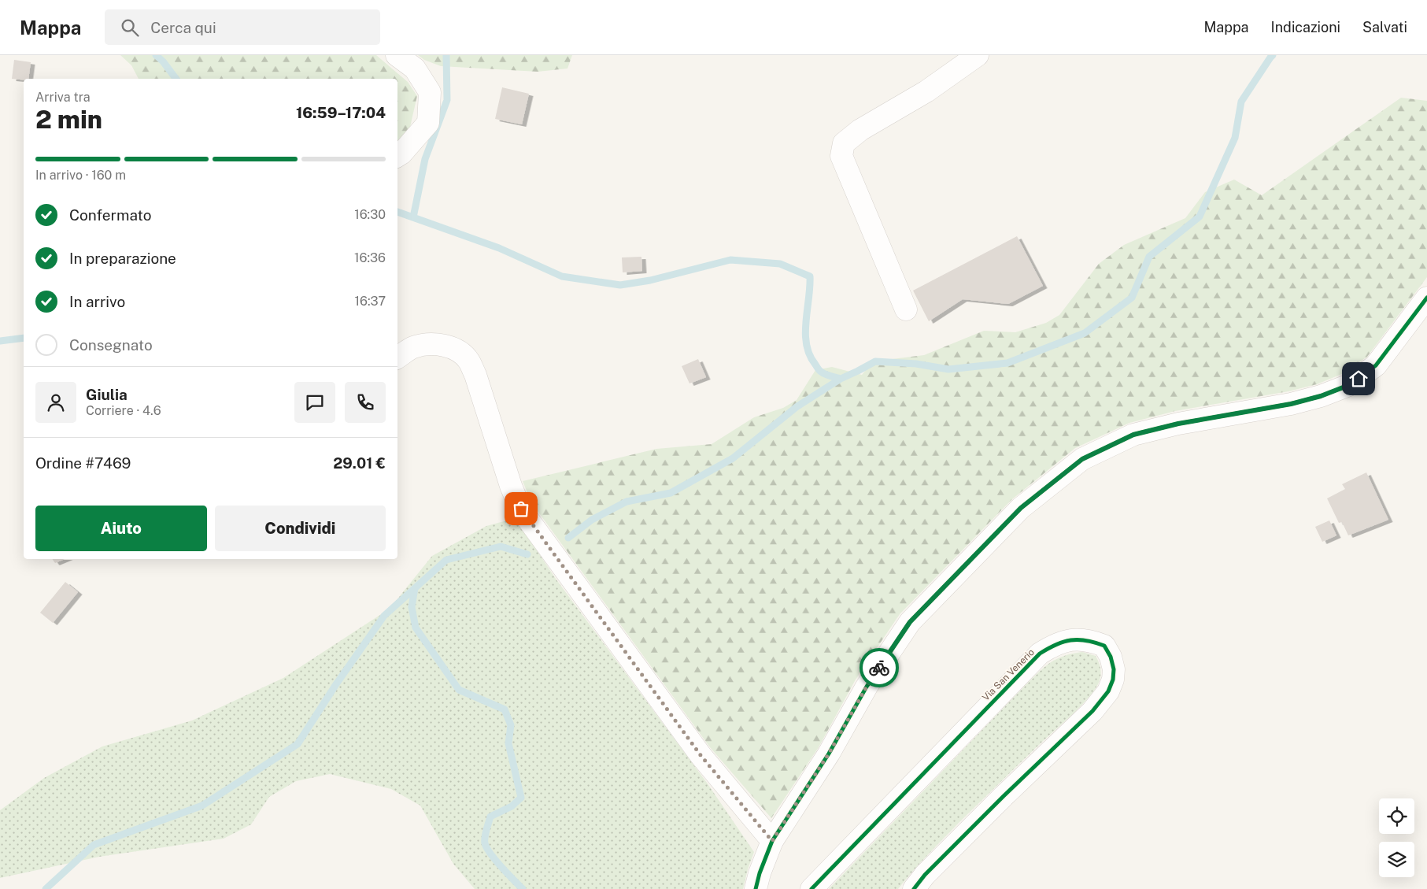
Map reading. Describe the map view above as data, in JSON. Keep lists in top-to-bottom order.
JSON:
{
  "streets": {
    "street": ["Via San Venerio"]
  },
  "page": {
    "header": "Mappa",
    "search": "Cerca qui",
    "nav": ["Mappa", "Indicazioni", "Salvati"],
    "heading": ["2 min", "Arriva tra", "16:59–17:04"],
    "panel": [
      "Giulia",
      "Corriere · 4.6",
      "Ordine #7469",
      "29.01 €"
    ],
    "bar": "In arrivo · 160 m",
    "list": [
      ["Confermato", "16:30"],
      ["In preparazione", "16:36"],
      ["In arrivo", "16:37"],
      "Consegnato"
    ],
    "buttons": ["Aiuto", "Condividi"]
  }
}
